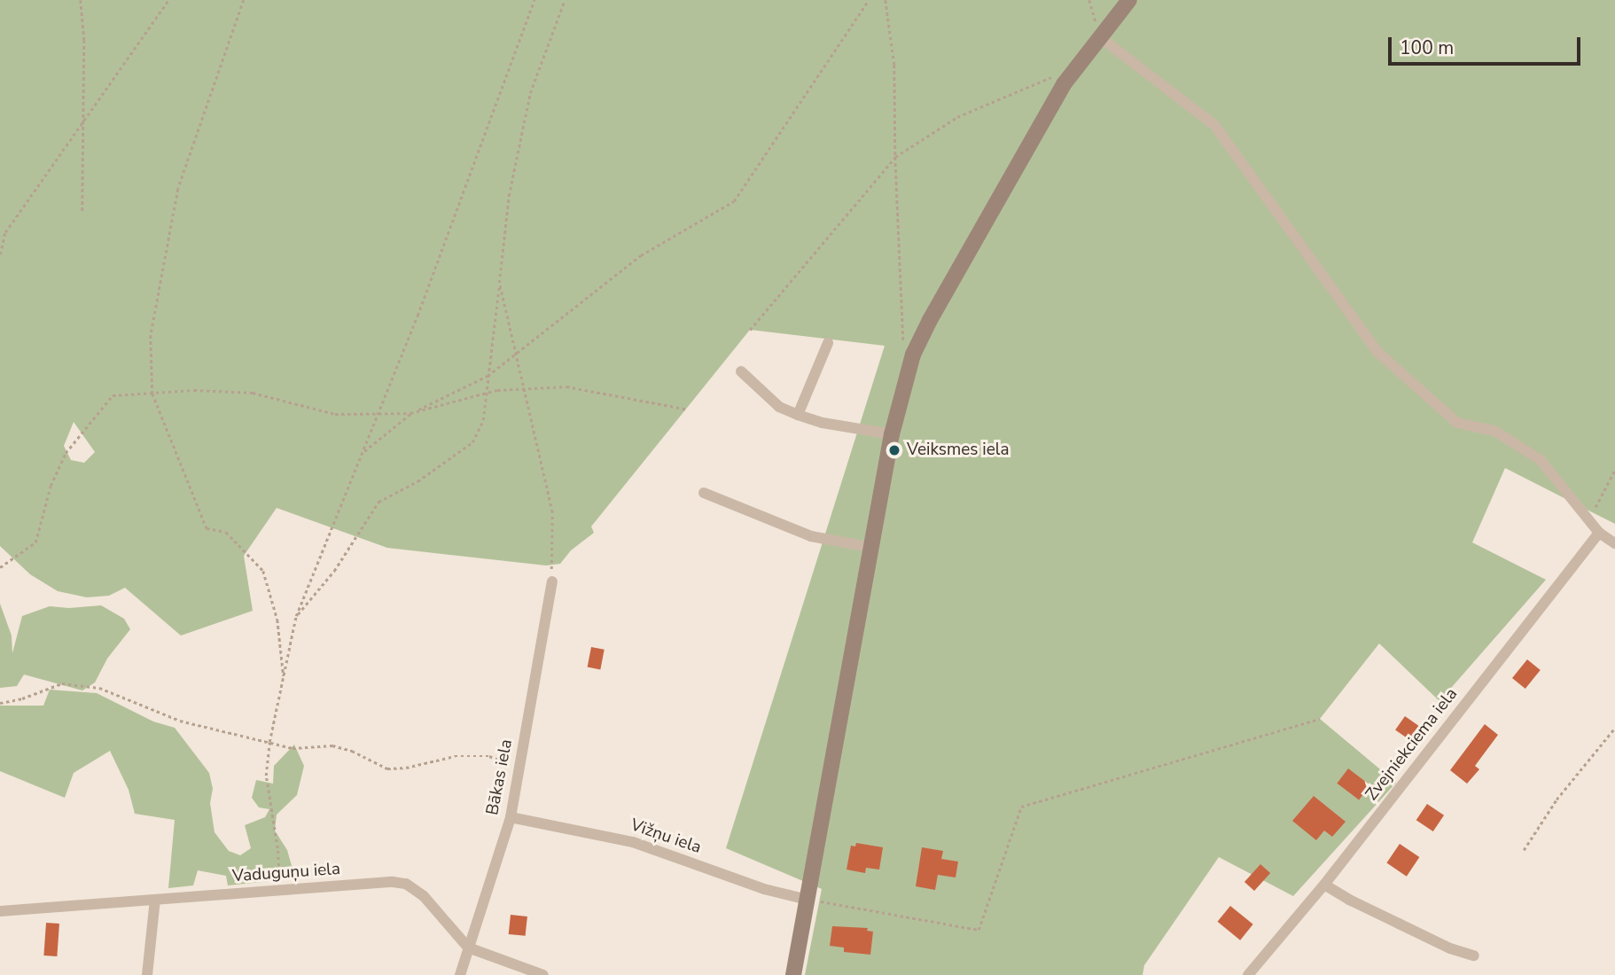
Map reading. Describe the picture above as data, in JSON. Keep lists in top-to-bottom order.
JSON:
{
  "streets": {
    "street": [
      "Zvejniekciema iela",
      "Bākas iela",
      "Vižņu iela",
      "Vaduguņu iela"
    ]
  },
  "crossings": [
    ["Bākas iela", "Vižņu iela"],
    ["Bākas iela", "Vaduguņu iela"]
  ],
  "places": ["Veiksmes iela"],
  "scale_bar": "100 m"
}
